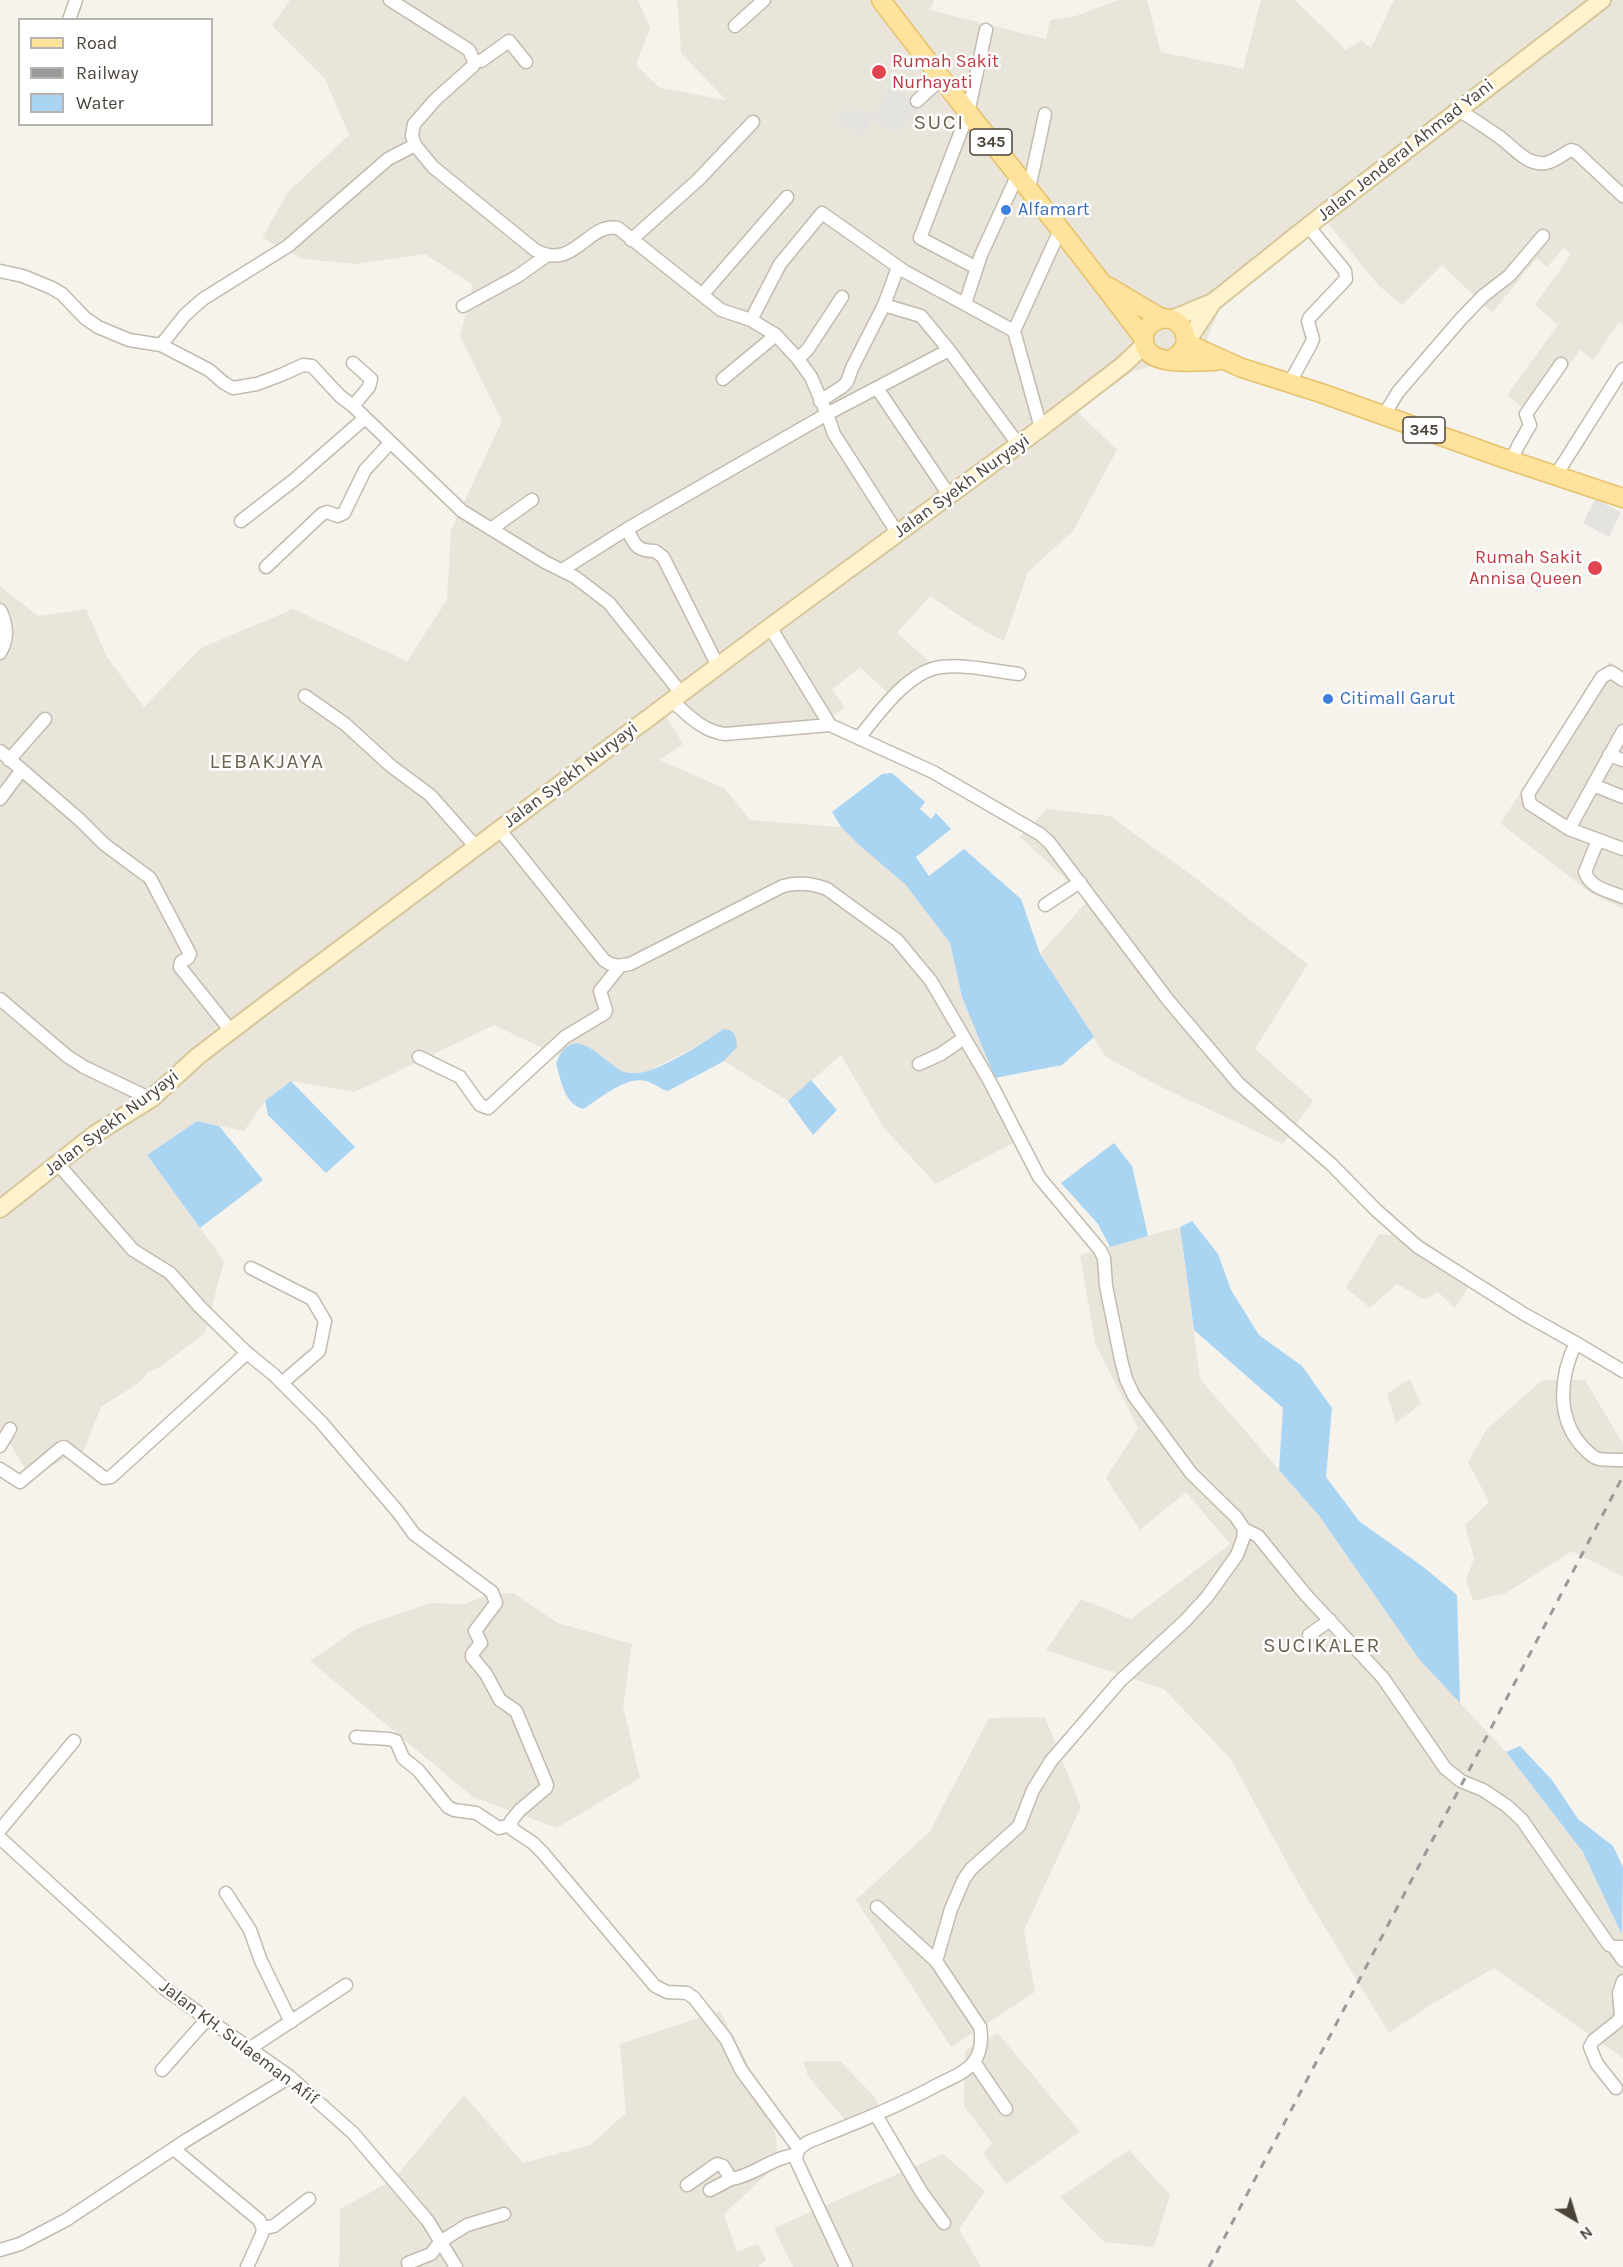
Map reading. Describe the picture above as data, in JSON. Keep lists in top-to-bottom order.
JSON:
{
  "streets": {
    "main road": ["345", "Jalan Jenderal Ahmad Yani", "Jalan Syekh Nuryayi"],
    "street": ["Jalan KH. Sulaeman Afif"]
  },
  "crossings": [
    ["345", "Jalan Jenderal Ahmad Yani"],
    ["345", "Jalan Syekh Nuryayi"],
    ["Jalan Jenderal Ahmad Yani", "Jalan Syekh Nuryayi"]
  ],
  "districts": ["SUCI", "LEBAKJAYA", "SUCIKALER"],
  "places": [
    "Rumah Sakit Nurhayati",
    "Alfamart",
    "Rumah Sakit Annisa Queen",
    "Citimall Garut"
  ],
  "legend": ["Road", "Railway", "Water"],
  "north": "bottom right"
}
